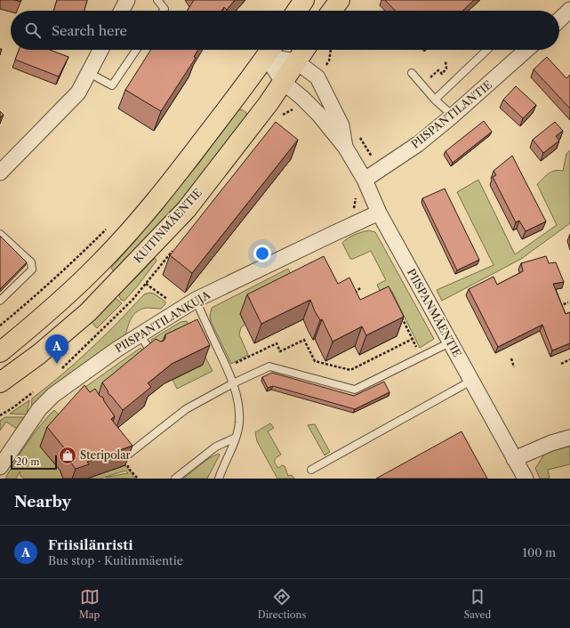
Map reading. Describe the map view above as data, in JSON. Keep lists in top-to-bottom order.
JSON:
{
  "streets": {
    "main road": ["KUITINMÄENTIE"],
    "street": ["PIISPANTILANTIE", "PIISPANMÄENTIE", "PIISPANTILANKUJA"]
  },
  "crossings": [
    ["PIISPANTILANTIE", "PIISPANMÄENTIE"],
    ["KUITINMÄENTIE", "PIISPANMÄENTIE"],
    ["PIISPANMÄENTIE", "PIISPANTILANKUJA"]
  ],
  "places": {
    "shop": ["Steripolar"]
  },
  "scale_bar": "20 m",
  "page": {
    "search": "Search here",
    "pins": "A",
    "scale": "20 m",
    "heading": "Nearby",
    "list": [
      {
        "mark": "A",
        "name": "Friisilänristi",
        "note": "Bus stop · Kuitinmäentie",
        "value": "100 m"
      }
    ],
    "nav": ["Map", "Directions", "Saved"]
  }
}
